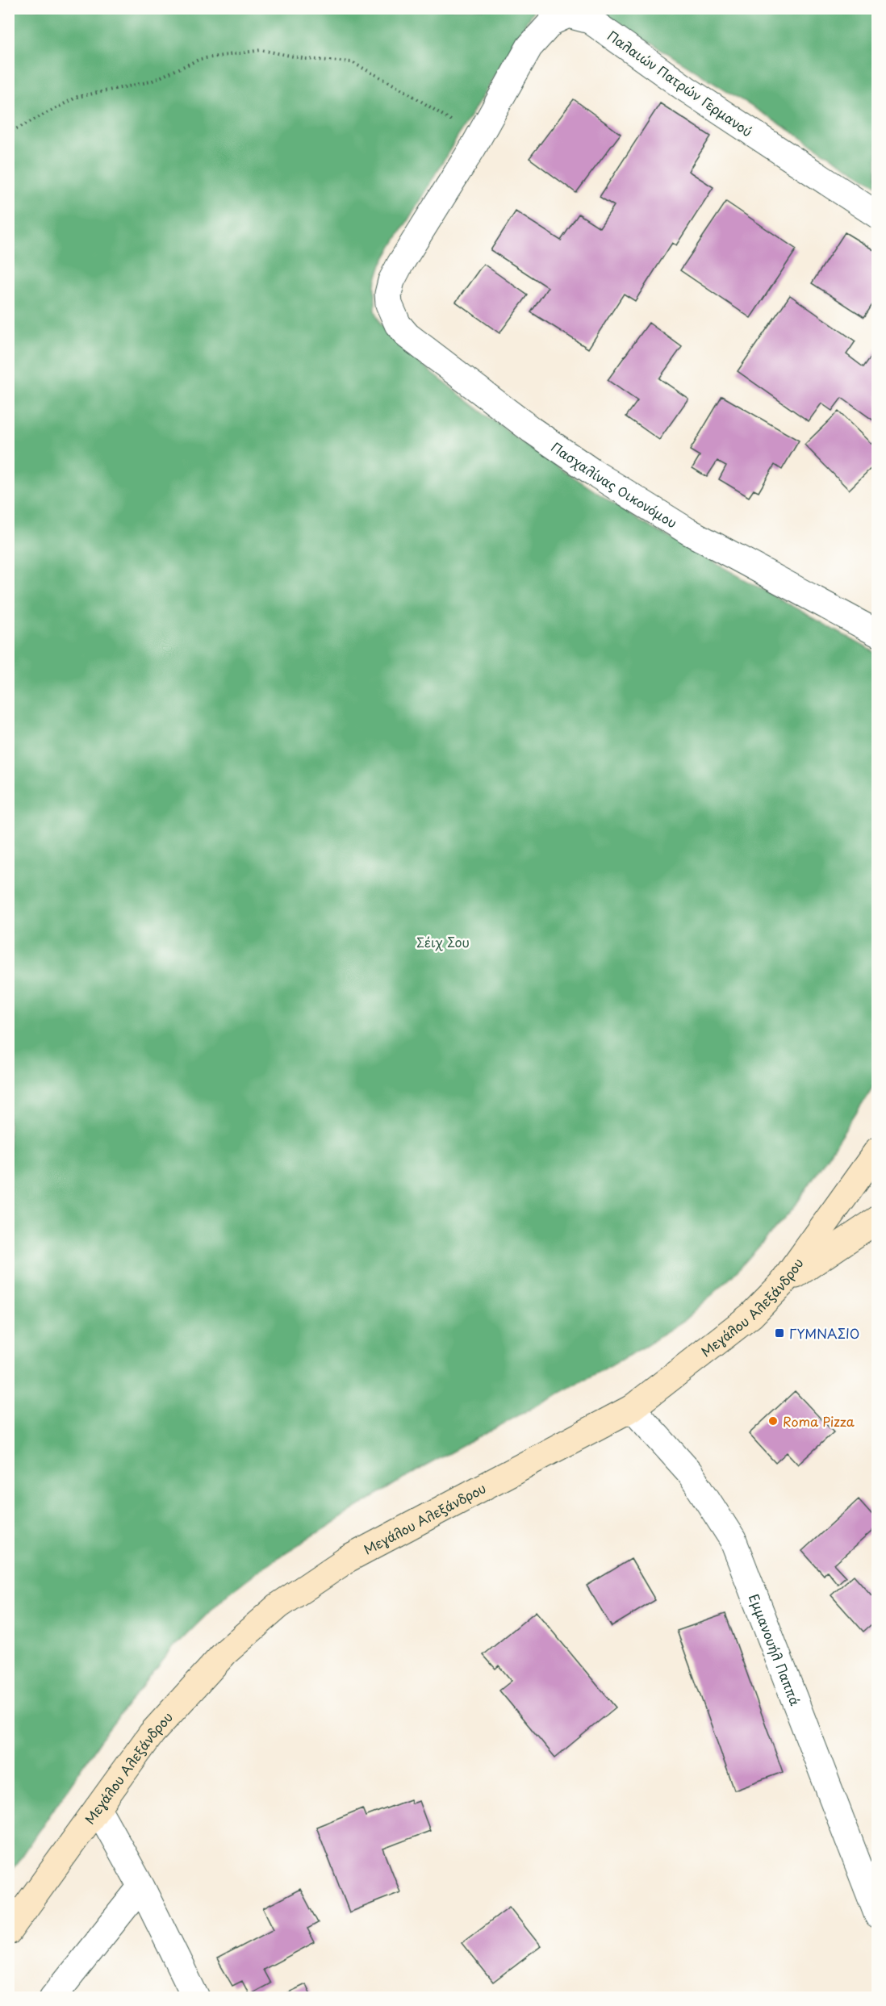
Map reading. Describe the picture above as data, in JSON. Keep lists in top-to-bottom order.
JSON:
{
  "streets": {
    "main road": ["Μεγάλου Αλεξάνδρου"],
    "street": ["Παλαιών Πατρών Γερμανού", "Πασχαλίνας Οικονόμου", "Εμμανουήλ Παππά"]
  },
  "crossings": [
    ["Παλαιών Πατρών Γερμανού", "Πασχαλίνας Οικονόμου"],
    ["Μεγάλου Αλεξάνδρου", "Εμμανουήλ Παππά"]
  ],
  "parks": ["Σέιχ Σου"],
  "places": {
    "transit": ["ΓΥΜΝΑΣΙΟ"],
    "other": ["Roma Pizza"]
  }
}
